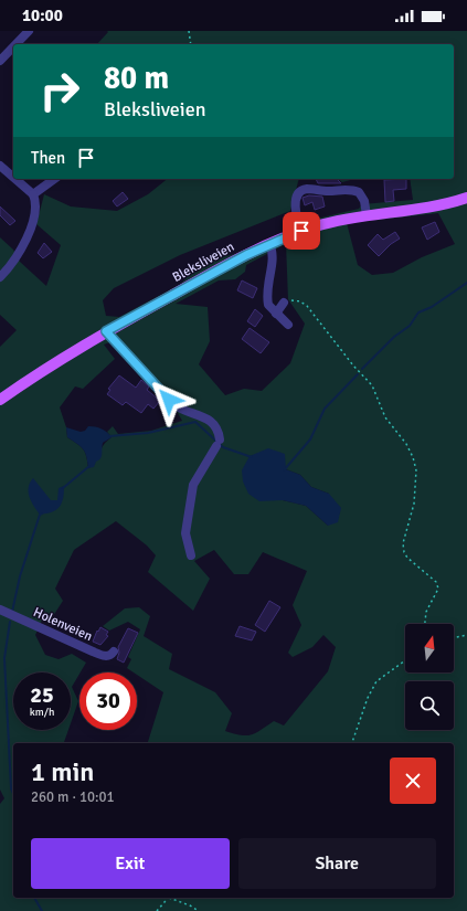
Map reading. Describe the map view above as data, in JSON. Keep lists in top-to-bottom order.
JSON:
{
  "streets": {
    "main road": ["Bleksliveien"],
    "street": ["Holenveien"]
  },
  "north": "top",
  "page": {
    "status": "10:00",
    "turn": ["80 m", "Bleksliveien"],
    "then": "Then",
    "speed": "25 km/h",
    "limit": "30",
    "heading": ["1 min", "260 m · 10:01"],
    "buttons": ["Exit", "Share"]
  }
}
